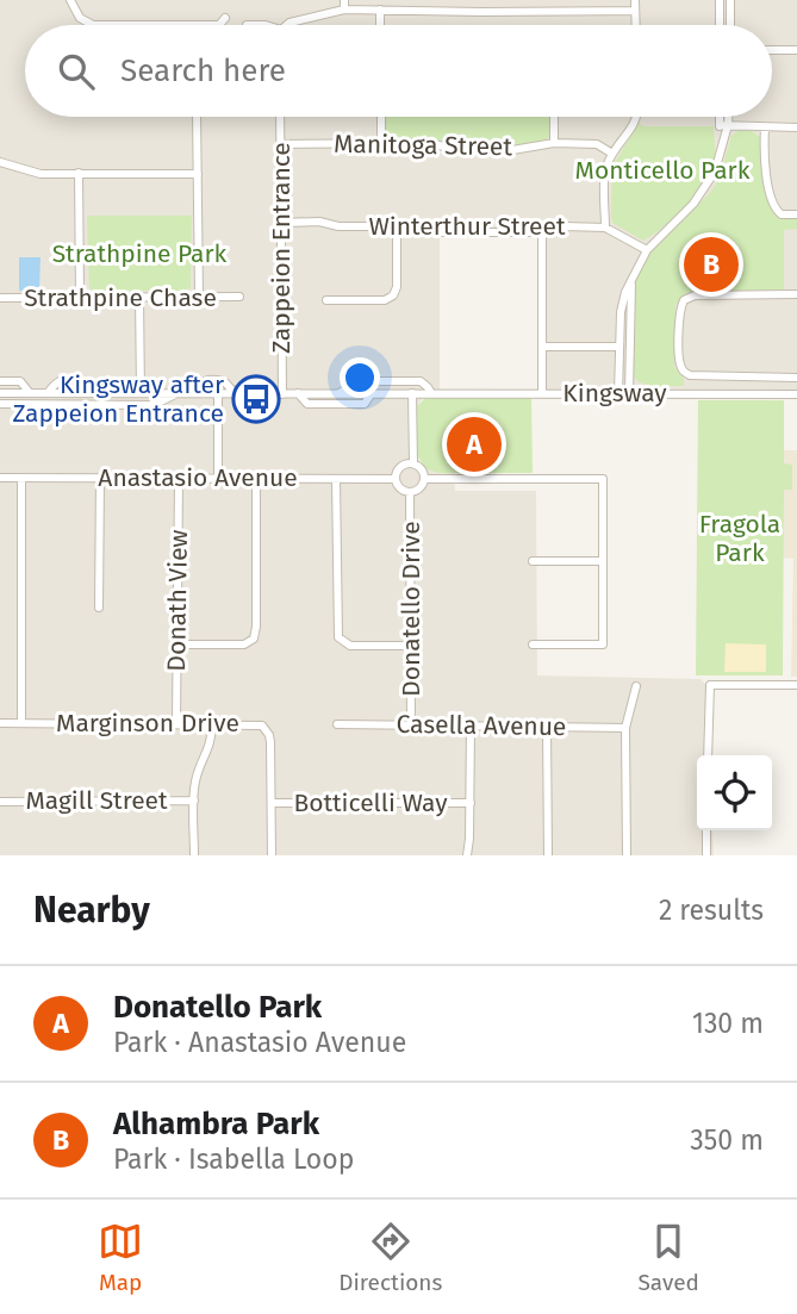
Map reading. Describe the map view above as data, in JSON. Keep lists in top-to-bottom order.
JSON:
{
  "streets": {
    "street": [
      "Manitoga Street",
      "Winterthur Street",
      "Zappeion Entrance",
      "Strathpine Chase",
      "Kingsway",
      "Anastasio Avenue",
      "Donath View",
      "Donatello Drive",
      "Marginson Drive",
      "Casella Avenue",
      "Magill Street",
      "Botticelli Way"
    ]
  },
  "crossings": [
    ["Manitoga Street", "Zappeion Entrance"],
    ["Winterthur Street", "Zappeion Entrance"],
    ["Zappeion Entrance", "Kingsway"],
    ["Anastasio Avenue", "Donath View"],
    ["Anastasio Avenue", "Donatello Drive"],
    ["Donath View", "Marginson Drive"],
    ["Donatello Drive", "Casella Avenue"],
    ["Marginson Drive", "Botticelli Way"]
  ],
  "parks": ["Monticello Park", "Strathpine Park", "Fragola Park"],
  "places": {
    "bus stop": ["Kingsway after Zappeion Entrance"]
  },
  "page": {
    "search": "Search here",
    "pins": ["B", "A"],
    "heading": ["Nearby", "2 results"],
    "list": [
      {
        "mark": "A",
        "name": "Donatello Park",
        "note": "Park · Anastasio Avenue",
        "value": "130 m"
      },
      {
        "mark": "B",
        "name": "Alhambra Park",
        "note": "Park · Isabella Loop",
        "value": "350 m"
      }
    ],
    "nav": ["Map", "Directions", "Saved"]
  }
}
